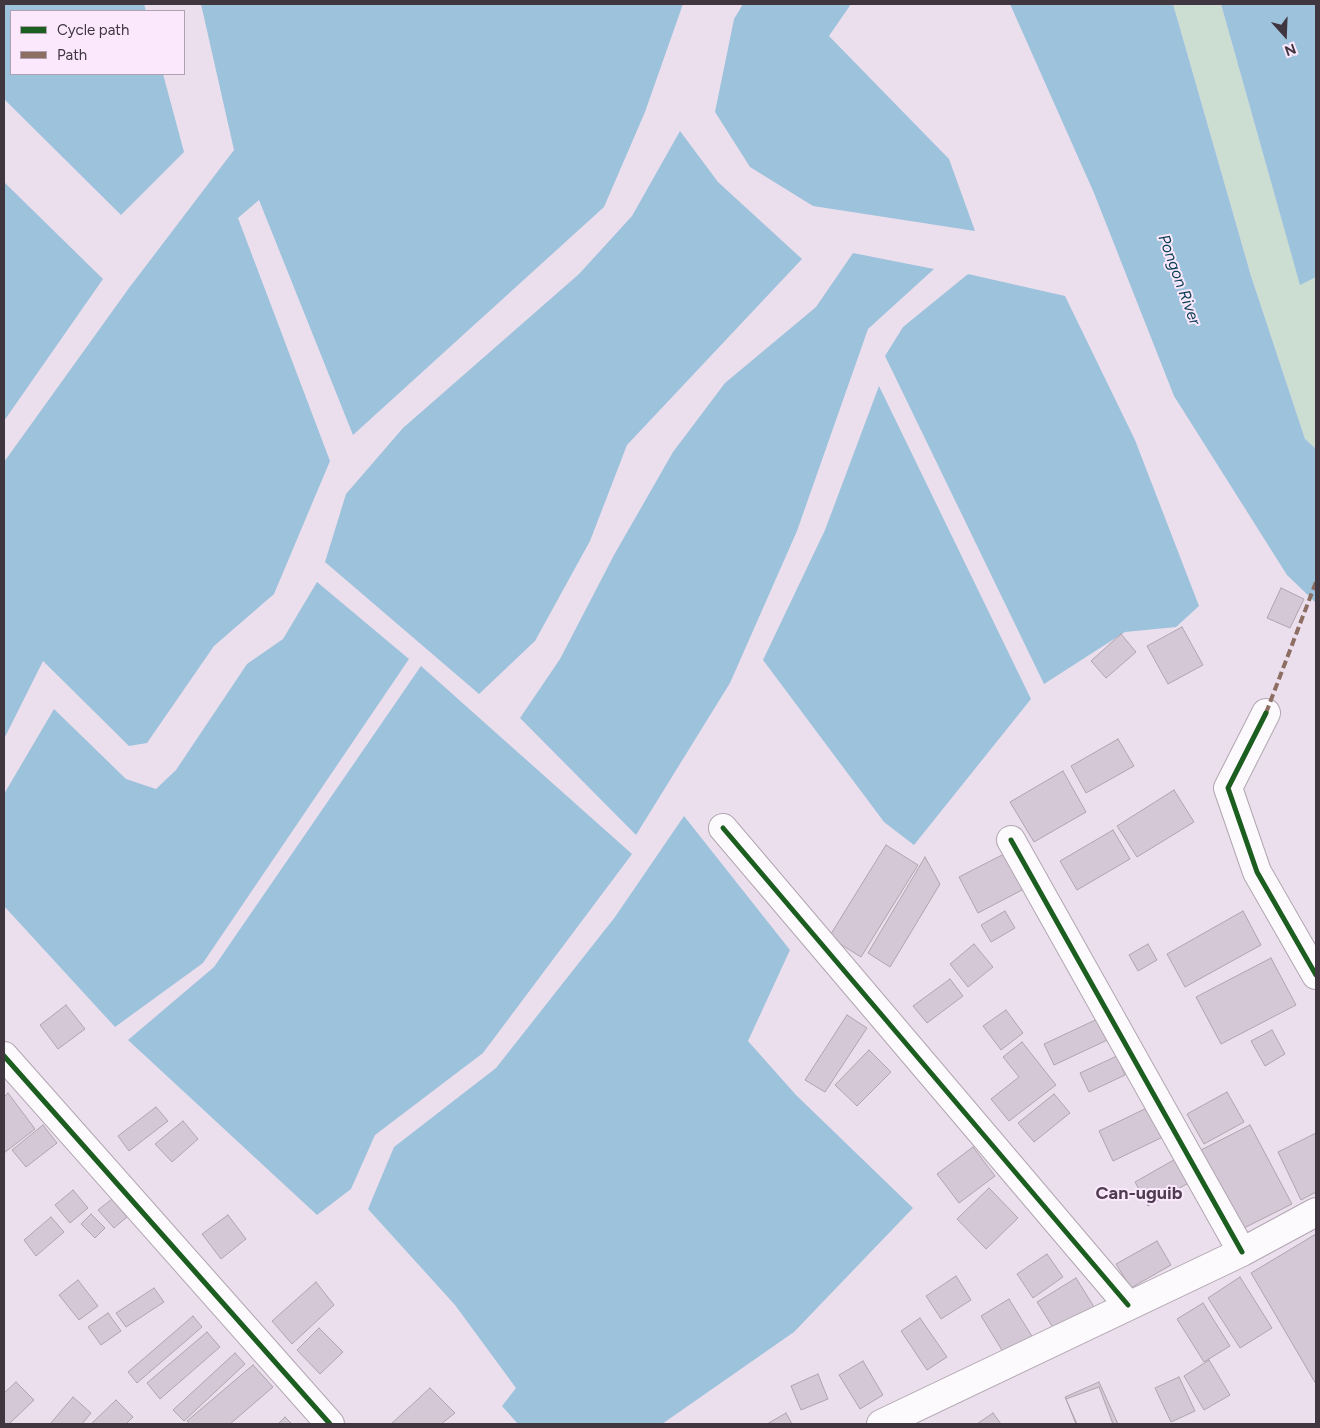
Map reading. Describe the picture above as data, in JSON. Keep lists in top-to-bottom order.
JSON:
{
  "districts": ["Can-uguib"],
  "water": ["Pongon River"],
  "legend": ["Cycle path", "Path"],
  "north": "bottom"
}
